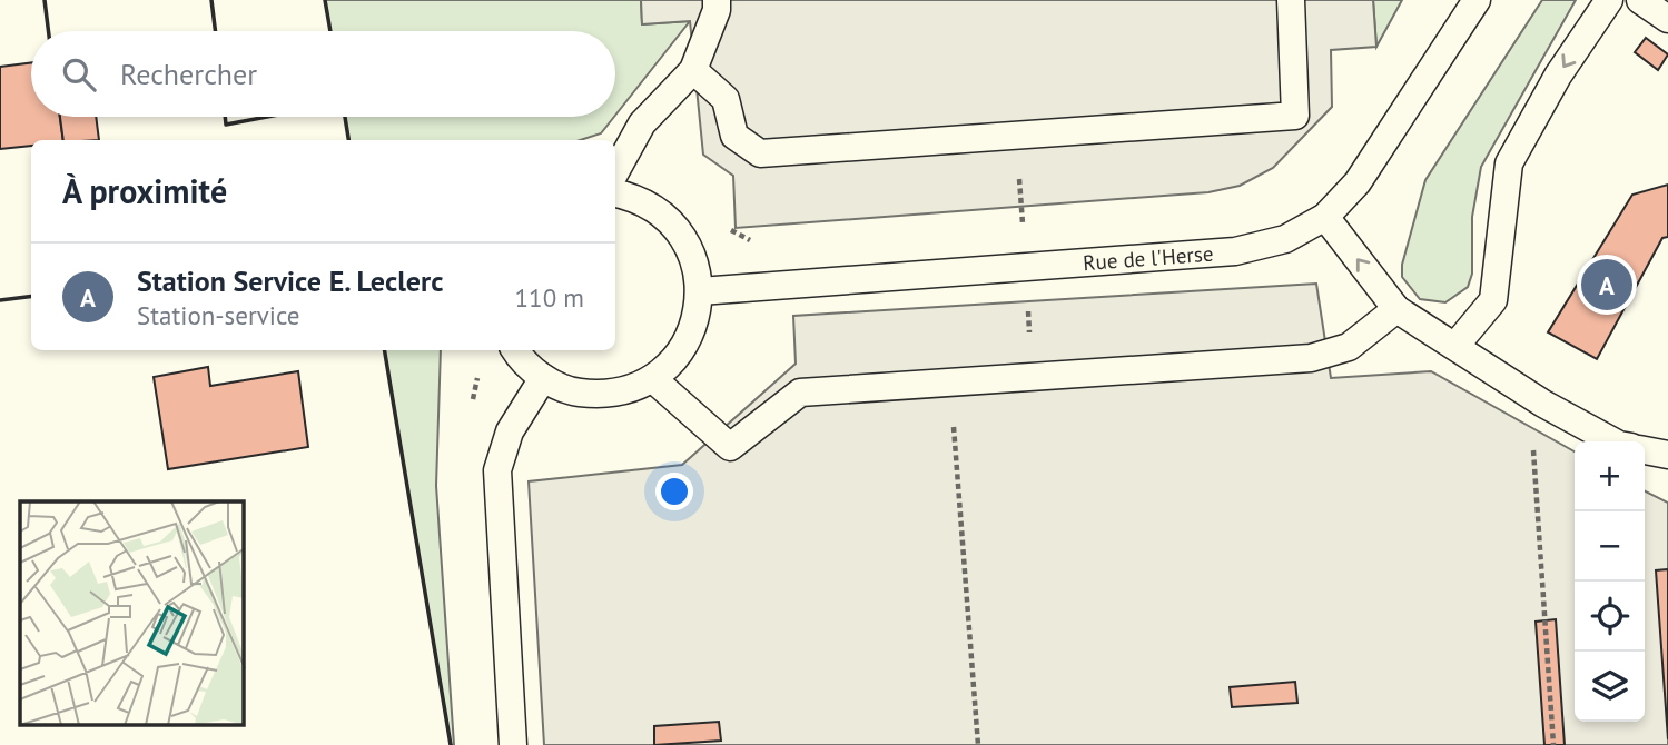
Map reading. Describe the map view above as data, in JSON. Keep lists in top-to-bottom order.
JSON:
{
  "streets": {
    "lane": ["Rue de l'Herse"]
  },
  "page": {
    "search": "Rechercher",
    "heading": "À proximité",
    "list": [
      {
        "mark": "A",
        "name": "Station Service E. Leclerc",
        "note": "Station-service",
        "value": "110 m"
      }
    ],
    "pins": "A",
    "map_buttons": ["+", "−"]
  }
}
